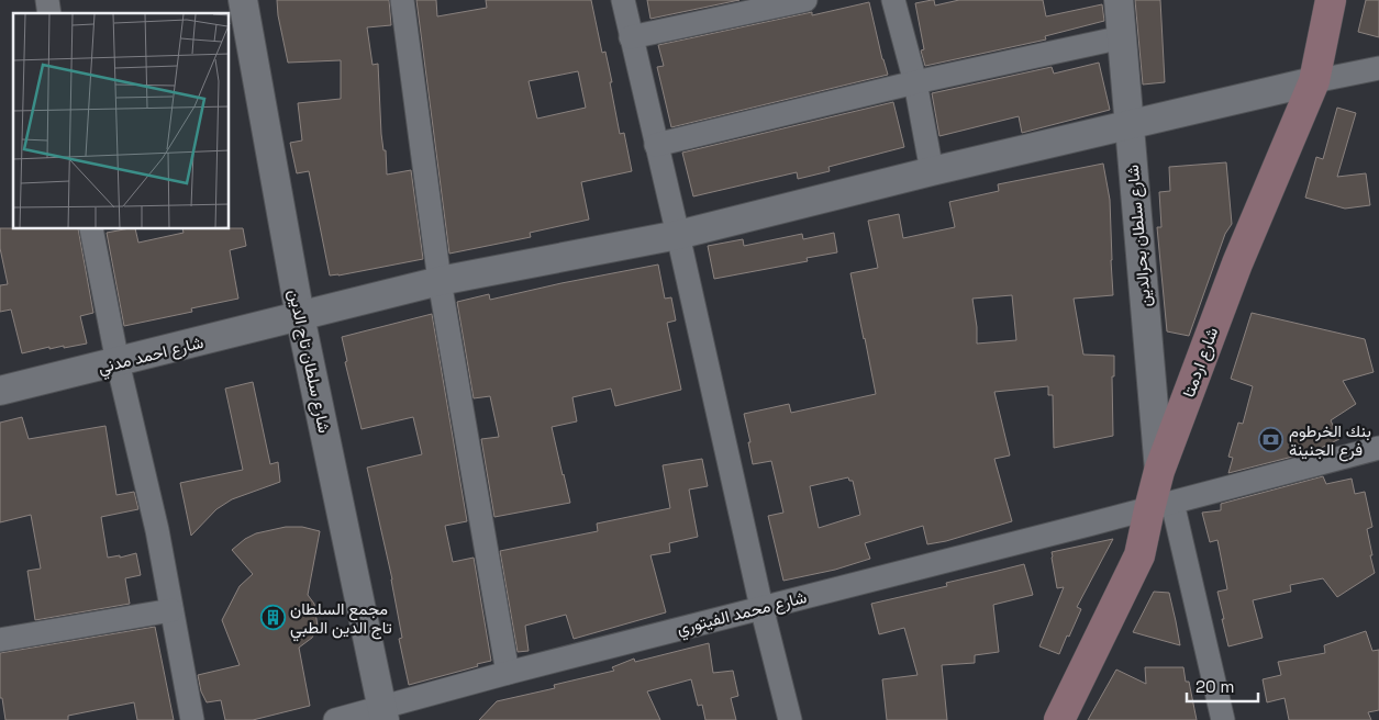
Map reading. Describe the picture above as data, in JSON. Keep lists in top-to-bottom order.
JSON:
{
  "streets": {
    "main road": ["شارع اردمتا"],
    "street": [
      "شارع سلطان بحرالدين",
      "شارع احمد مدني",
      "شارع سلطان تاج الدين",
      "شارع محمد الفيتوري"
    ]
  },
  "crossings": [
    ["شارع سلطان بحرالدين", "شارع احمد مدني"],
    ["شارع سلطان بحرالدين", "شارع اردمتا"],
    ["شارع احمد مدني", "شارع سلطان تاج الدين"],
    ["شارع احمد مدني", "شارع اردمتا"],
    ["شارع سلطان تاج الدين", "شارع محمد الفيتوري"],
    ["شارع اردمتا", "شارع محمد الفيتوري"]
  ],
  "places": {
    "bank": ["بنك الخرطوم فرع الجنينة"],
    "building": ["مجمع السلطان تاج الدين الطبي"]
  },
  "scale_bar": "20 m"
}
